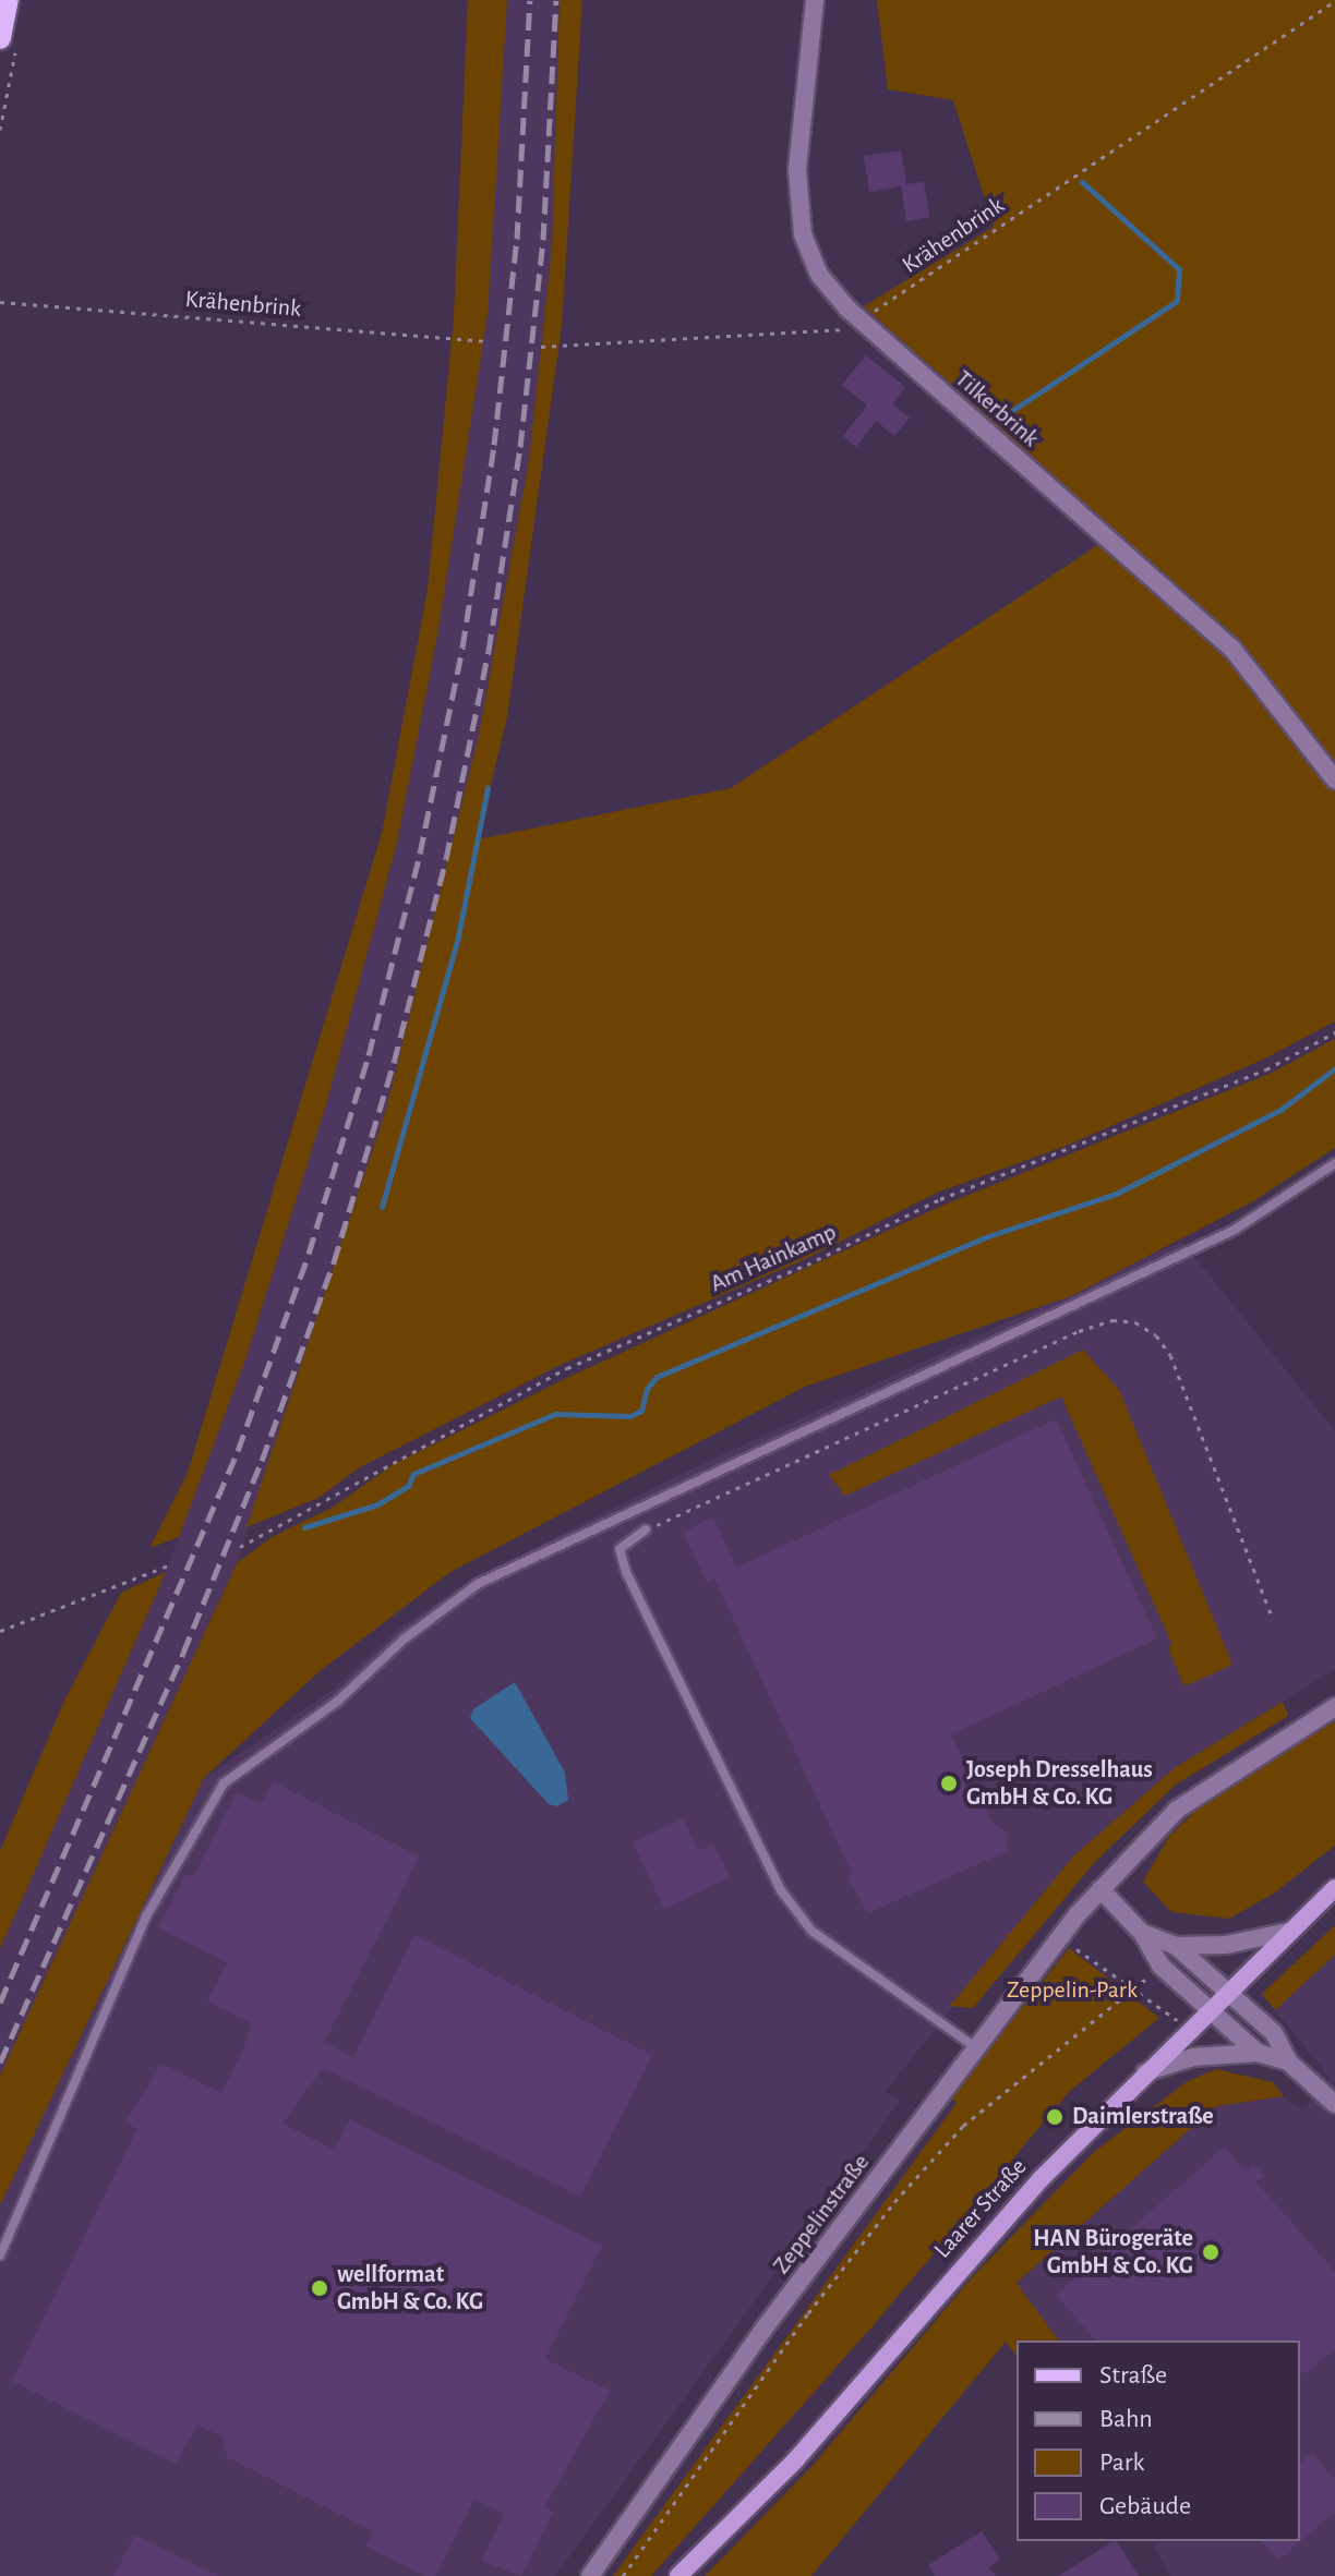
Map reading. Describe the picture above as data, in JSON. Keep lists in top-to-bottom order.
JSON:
{
  "streets": {
    "main road": ["Laarer Straße"],
    "street": ["Tilkerbrink", "Zeppelinstraße"],
    "path": ["Krähenbrink", "Am Hainkamp"]
  },
  "crossings": [
    ["Krähenbrink", "Tilkerbrink"]
  ],
  "parks": ["Zeppelin-Park"],
  "places": [
    "Joseph Dresselhaus GmbH & Co. KG",
    "Daimlerstraße",
    "HAN Bürogeräte GmbH & Co. KG",
    "wellformat GmbH & Co. KG"
  ],
  "legend": [
    "Straße",
    "Bahn",
    "Park",
    "Gebäude"
  ]
}
